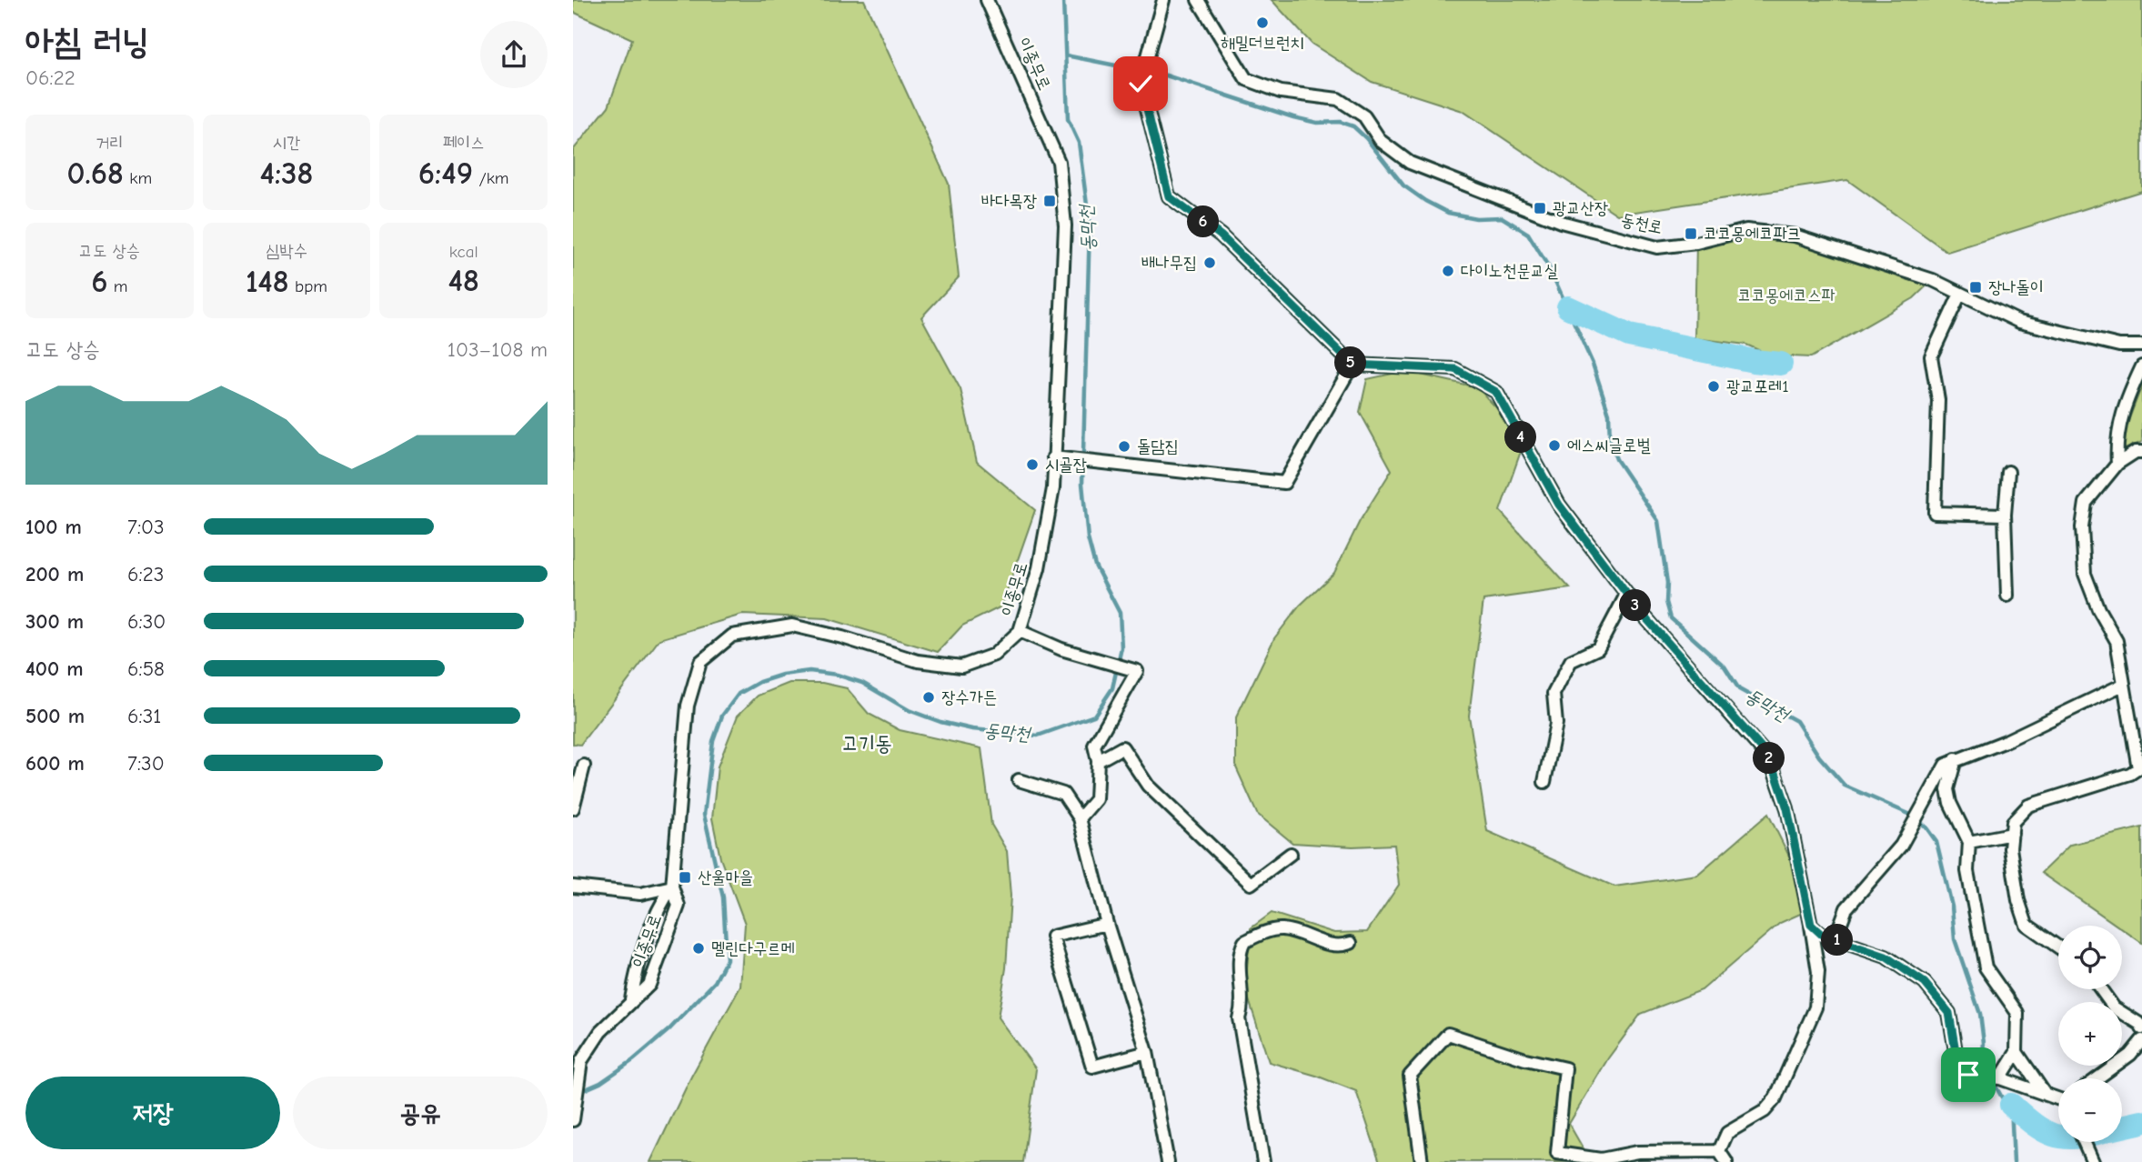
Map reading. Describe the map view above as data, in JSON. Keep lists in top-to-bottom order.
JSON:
{
  "streets": {
    "street": ["이종무로", "동천로"]
  },
  "districts": ["고기동"],
  "water": ["동막천"],
  "parks": ["코코몽에코스파"],
  "places": {
    "other": [
      "해밀더브런치",
      "배나무집",
      "다이노천문교실",
      "광교포레1",
      "에스씨글로벌",
      "돌담집",
      "시골잡",
      "장수가든",
      "멜린다구르메"
    ],
    "transit": [
      "바다목장",
      "광교산장",
      "코코몽에코파크",
      "장나돌이",
      "산울마을"
    ]
  },
  "page": {
    "heading": ["아침 러닝", "06:22"],
    "stats": [
      ["거리", "0.68 km"],
      ["시간", "4:38"],
      ["페이스", "6:49 /km"],
      ["고도 상승", "6 m"],
      ["심박수", "148 bpm"],
      ["kcal", "48"]
    ],
    "pins": [
      "6",
      "5",
      "4",
      "3",
      "2",
      "1"
    ],
    "chart": ["고도 상승", "103–108 m"],
    "list": [
      {
        "name": "100 m",
        "note": "7:03"
      },
      {
        "name": "200 m",
        "note": "6:23"
      },
      {
        "name": "300 m",
        "note": "6:30"
      },
      {
        "name": "400 m",
        "note": "6:58"
      },
      {
        "name": "500 m",
        "note": "6:31"
      },
      {
        "name": "600 m",
        "note": "7:30"
      }
    ],
    "map_buttons": ["+", "−"],
    "buttons": ["저장", "공유"]
  }
}
